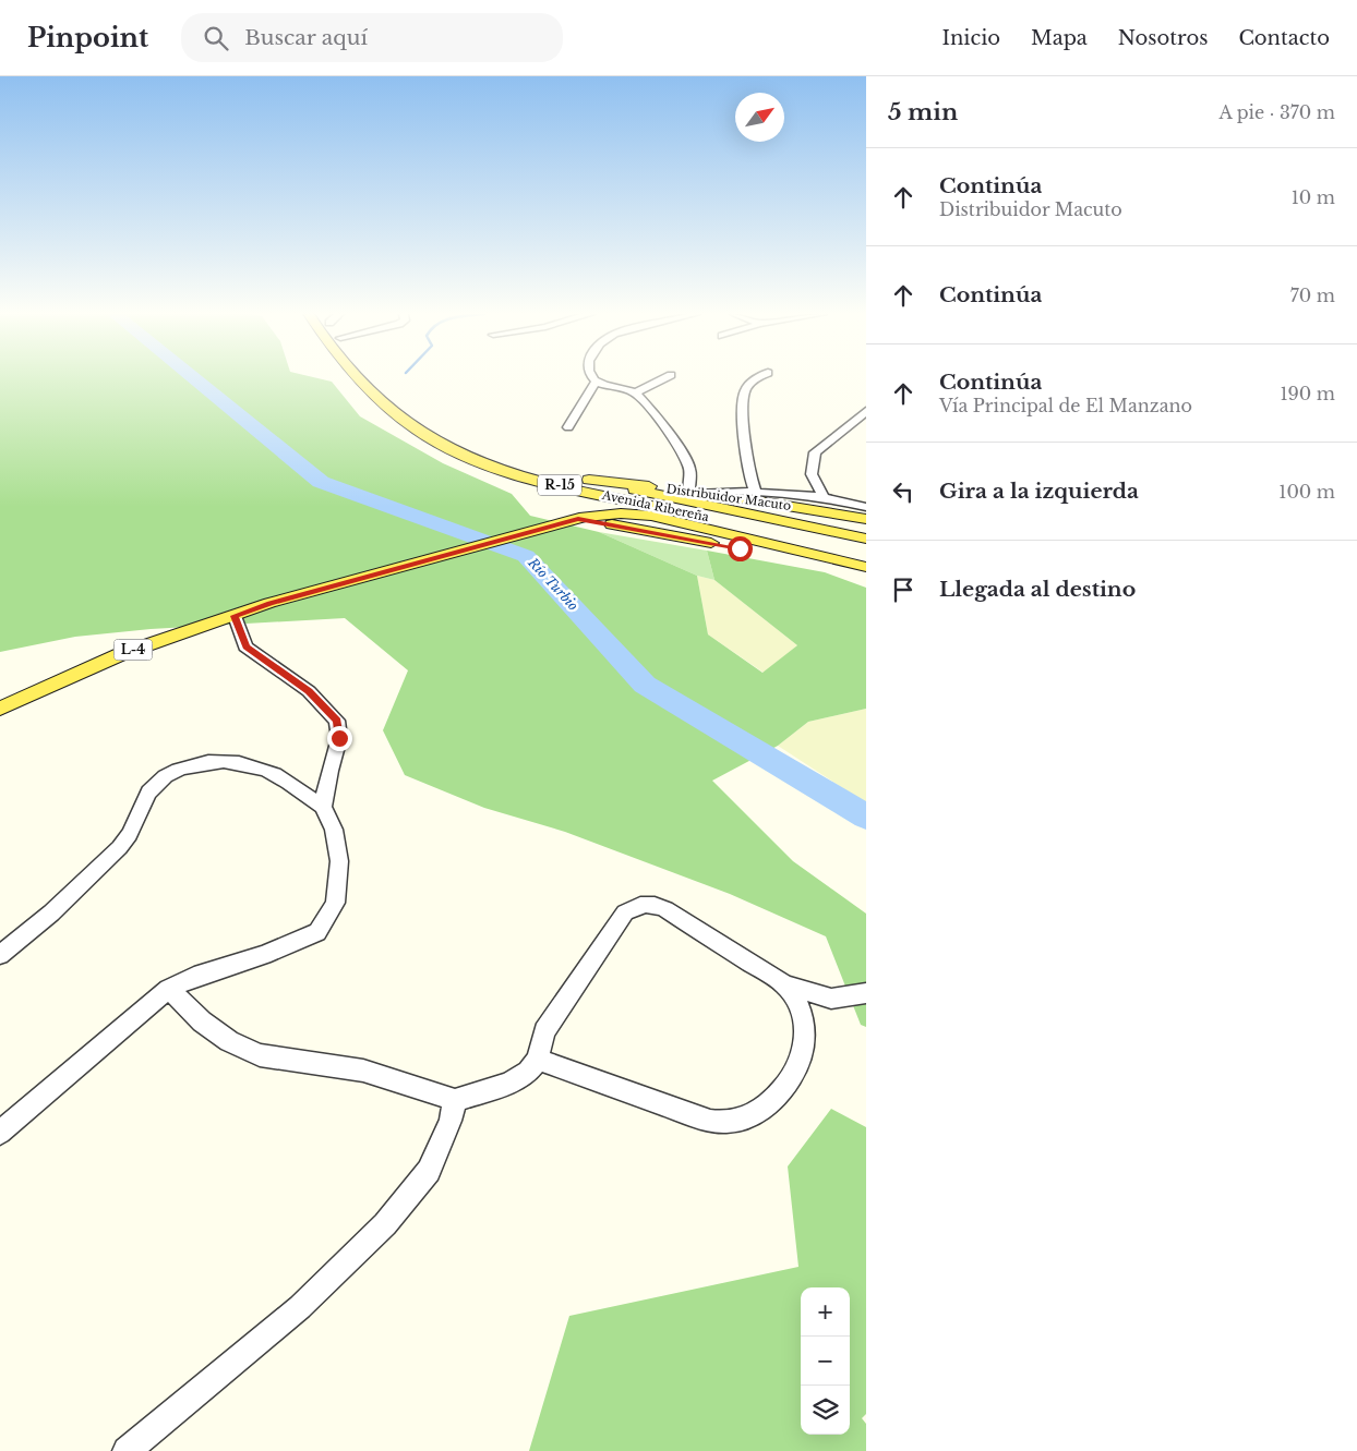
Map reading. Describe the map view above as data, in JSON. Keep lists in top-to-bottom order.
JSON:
{
  "streets": {
    "main road": [
      "R-15",
      "Distribuidor Macuto",
      "Avenida Ribereña",
      "L-4"
    ]
  },
  "crossings": [
    ["Distribuidor Macuto", "Avenida Ribereña"]
  ],
  "water": ["Río Turbio"],
  "north": "top right",
  "page": {
    "header": "Pinpoint",
    "search": "Buscar aquí",
    "nav": [
      "Inicio",
      "Mapa",
      "Nosotros",
      "Contacto"
    ],
    "heading": ["5 min", "A pie · 370 m"],
    "list": [
      ["Continúa", "Distribuidor Macuto", "10 m"],
      ["Continúa", "70 m"],
      ["Continúa", "Vía Principal de El Manzano", "190 m"],
      ["Gira a la izquierda", "100 m"],
      "Llegada al destino"
    ],
    "map_buttons": ["+", "−"]
  }
}
